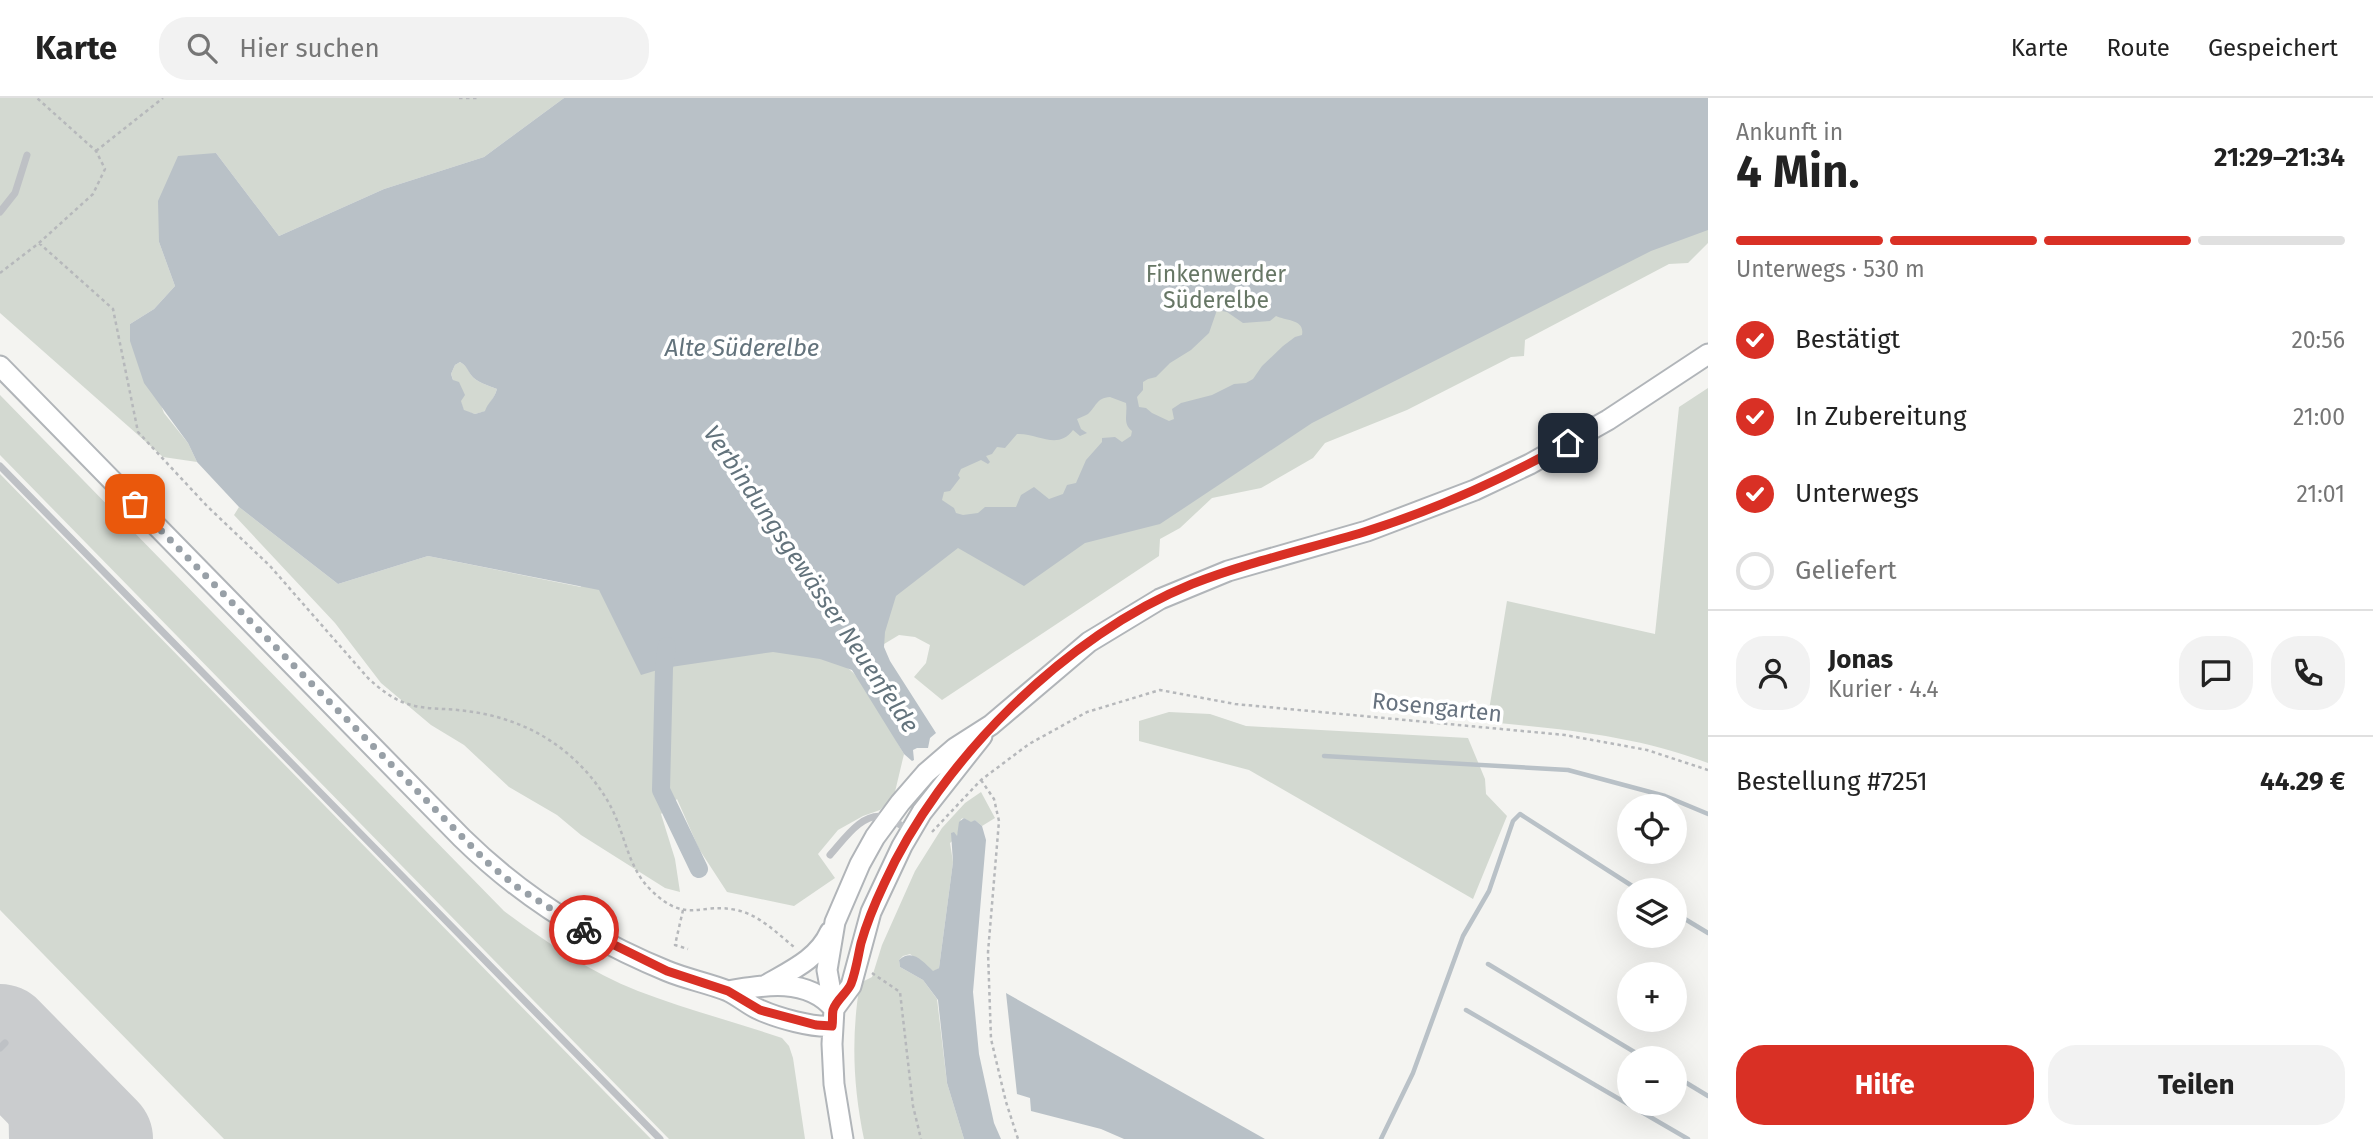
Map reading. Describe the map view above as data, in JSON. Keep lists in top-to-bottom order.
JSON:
{
  "streets": {
    "path": ["Rosengarten"]
  },
  "water": ["Alte Süderelbe", "Verbindungsgewässer Neuenfelde"],
  "parks": ["Finkenwerder Süderelbe"],
  "page": {
    "header": "Karte",
    "search": "Hier suchen",
    "nav": ["Karte", "Route", "Gespeichert"],
    "heading": ["4 Min.", "Ankunft in", "21:29–21:34"],
    "panel": [
      "Jonas",
      "Kurier · 4.4",
      "Bestellung #7251",
      "44.29 €"
    ],
    "bar": "Unterwegs · 530 m",
    "list": [
      ["Bestätigt", "20:56"],
      ["In Zubereitung", "21:00"],
      ["Unterwegs", "21:01"],
      "Geliefert"
    ],
    "map_buttons": ["+", "−"],
    "buttons": ["Hilfe", "Teilen"]
  }
}
